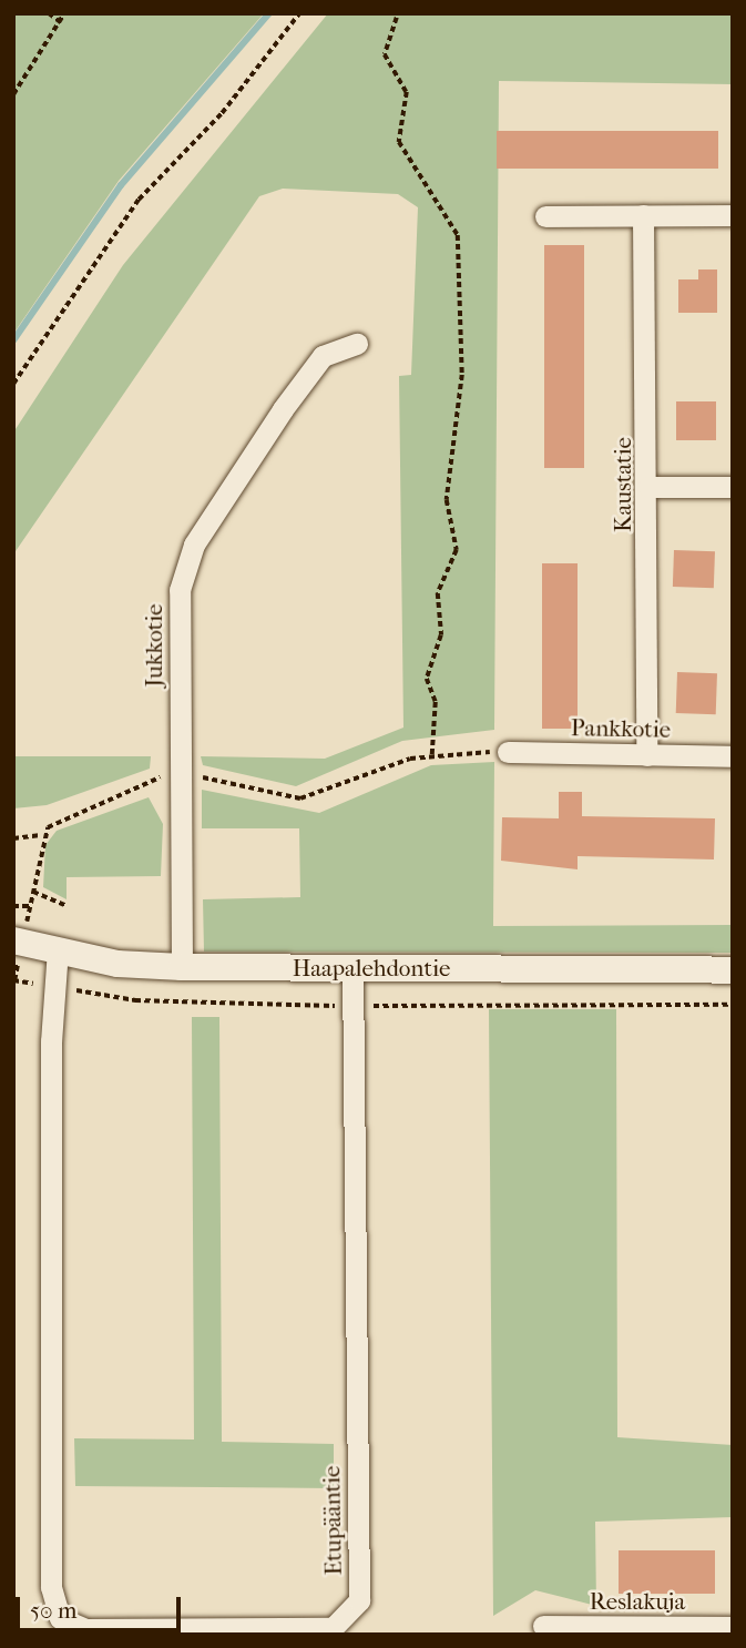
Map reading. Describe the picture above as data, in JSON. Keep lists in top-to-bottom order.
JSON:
{
  "streets": {
    "street": [
      "Kaustatie",
      "Jukkotie",
      "Pankkotie",
      "Haapalehdontie",
      "Etupääntie",
      "Reslakuja"
    ]
  },
  "crossings": [
    ["Kaustatie", "Pankkotie"],
    ["Jukkotie", "Haapalehdontie"],
    ["Haapalehdontie", "Etupääntie"]
  ],
  "scale_bar": "50 m"
}
